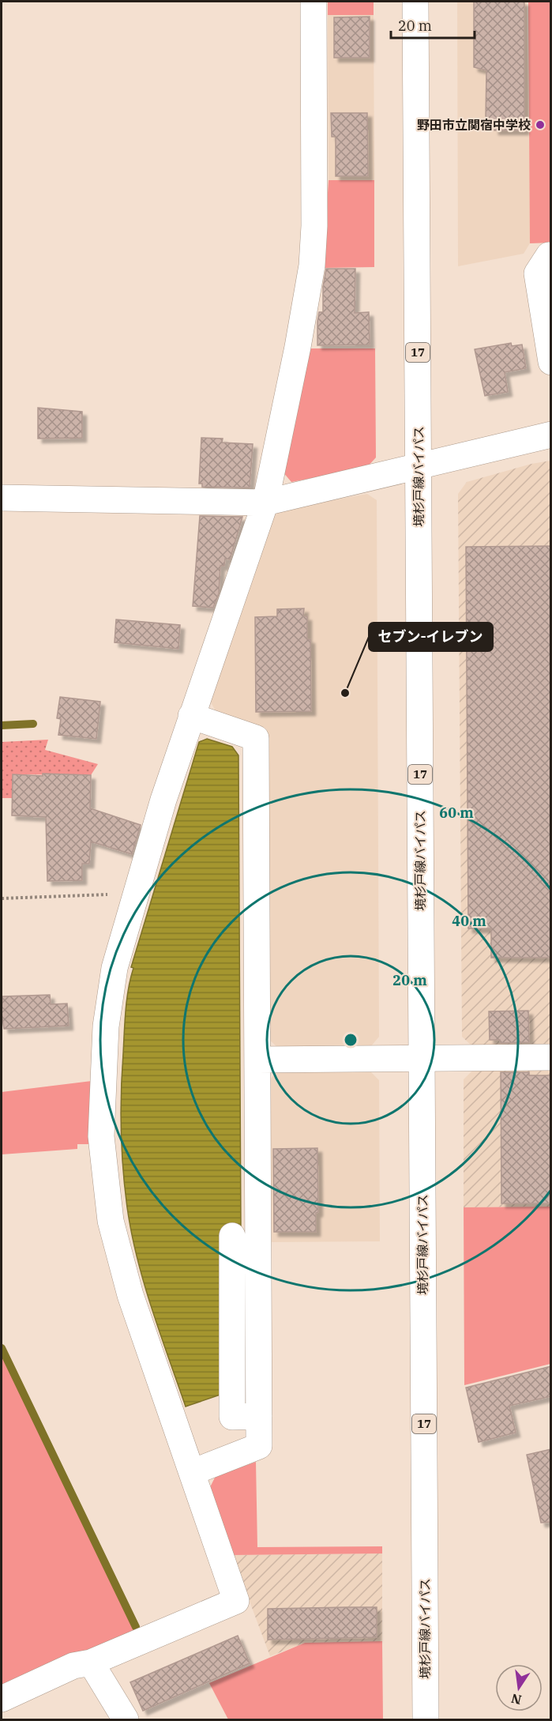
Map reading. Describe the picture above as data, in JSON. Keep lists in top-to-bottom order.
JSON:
{
  "streets": {
    "street": ["17", "境杉戸線バイパス"]
  },
  "places": ["野田市立関宿中学校", "セブン-イレブン"],
  "scale_bar": "20 m",
  "north": "bottom",
  "rings": ["60 m", "40 m", "20 m"]
}
